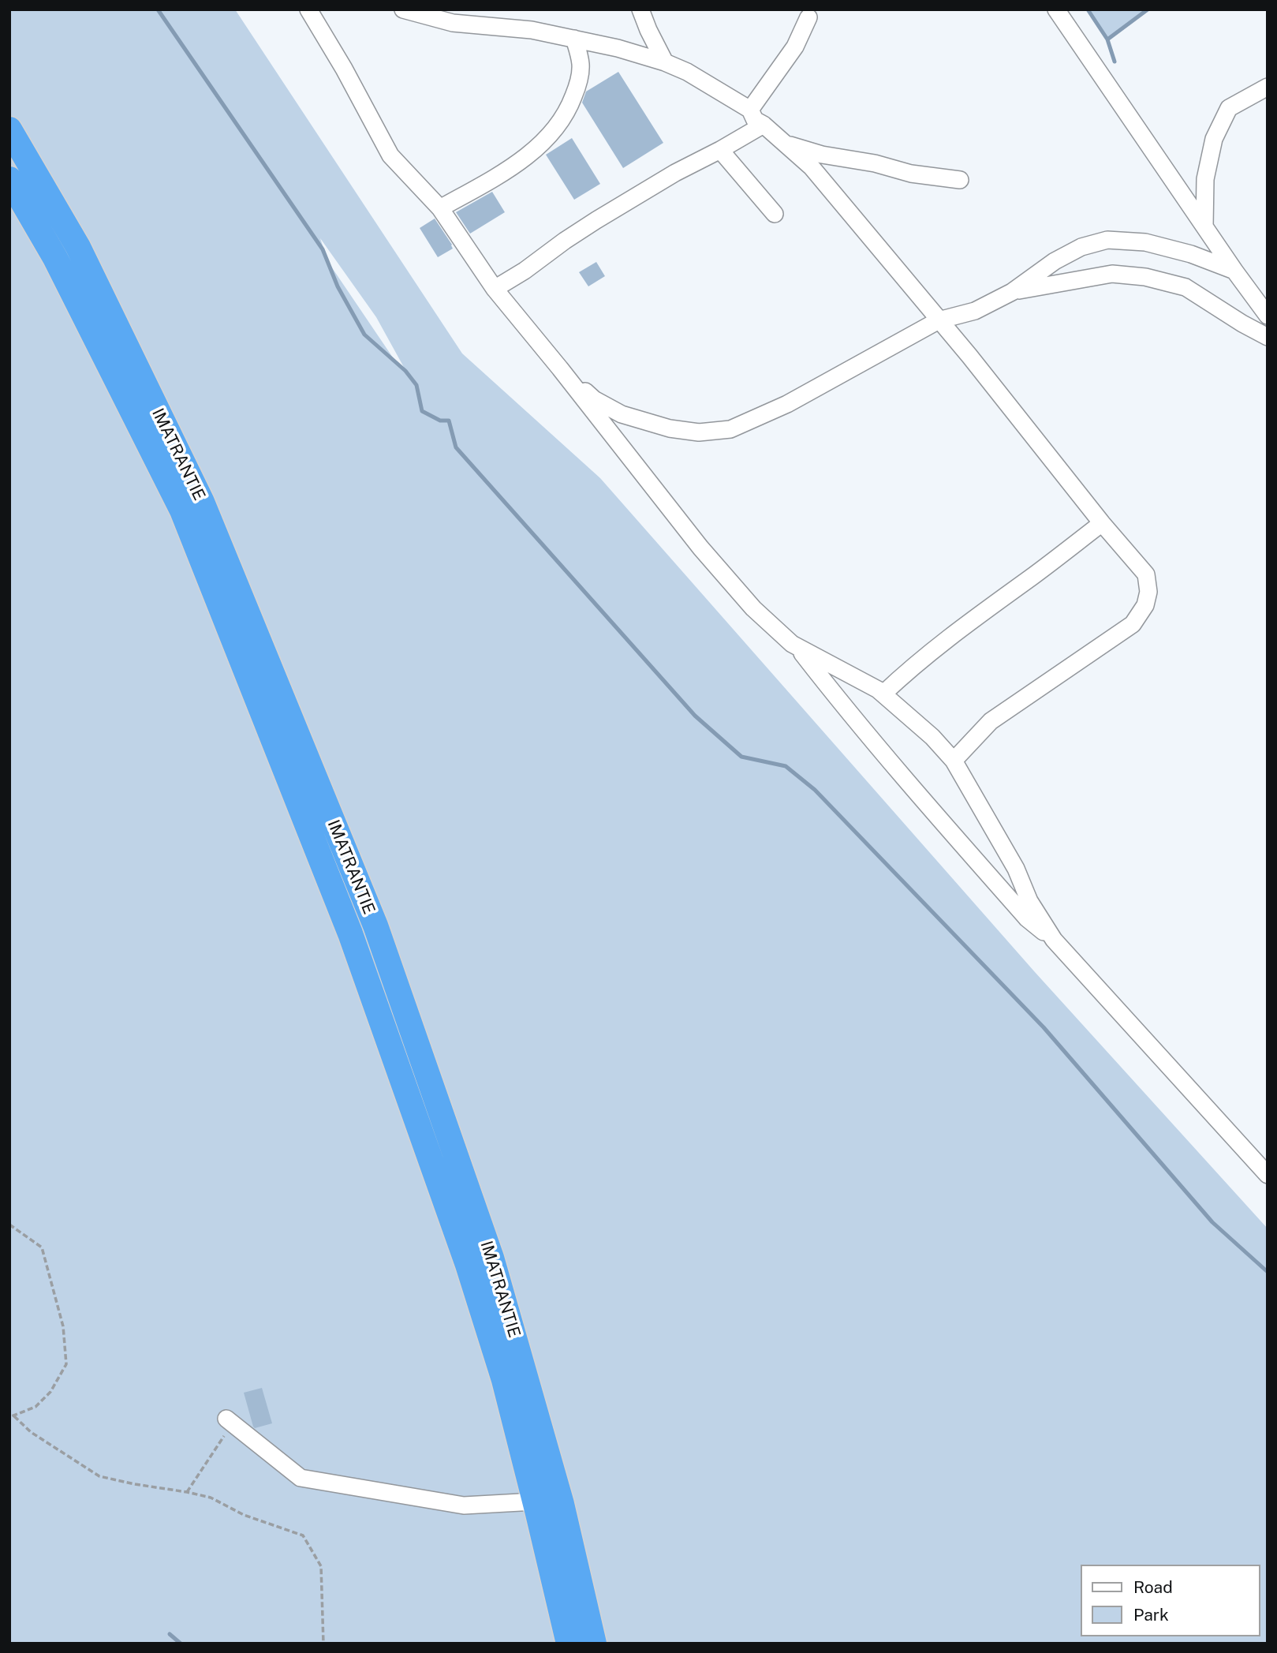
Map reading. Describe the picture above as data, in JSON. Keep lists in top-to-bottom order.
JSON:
{
  "streets": {
    "highway": ["IMATRANTIE"]
  },
  "legend": ["Road", "Park"]
}
